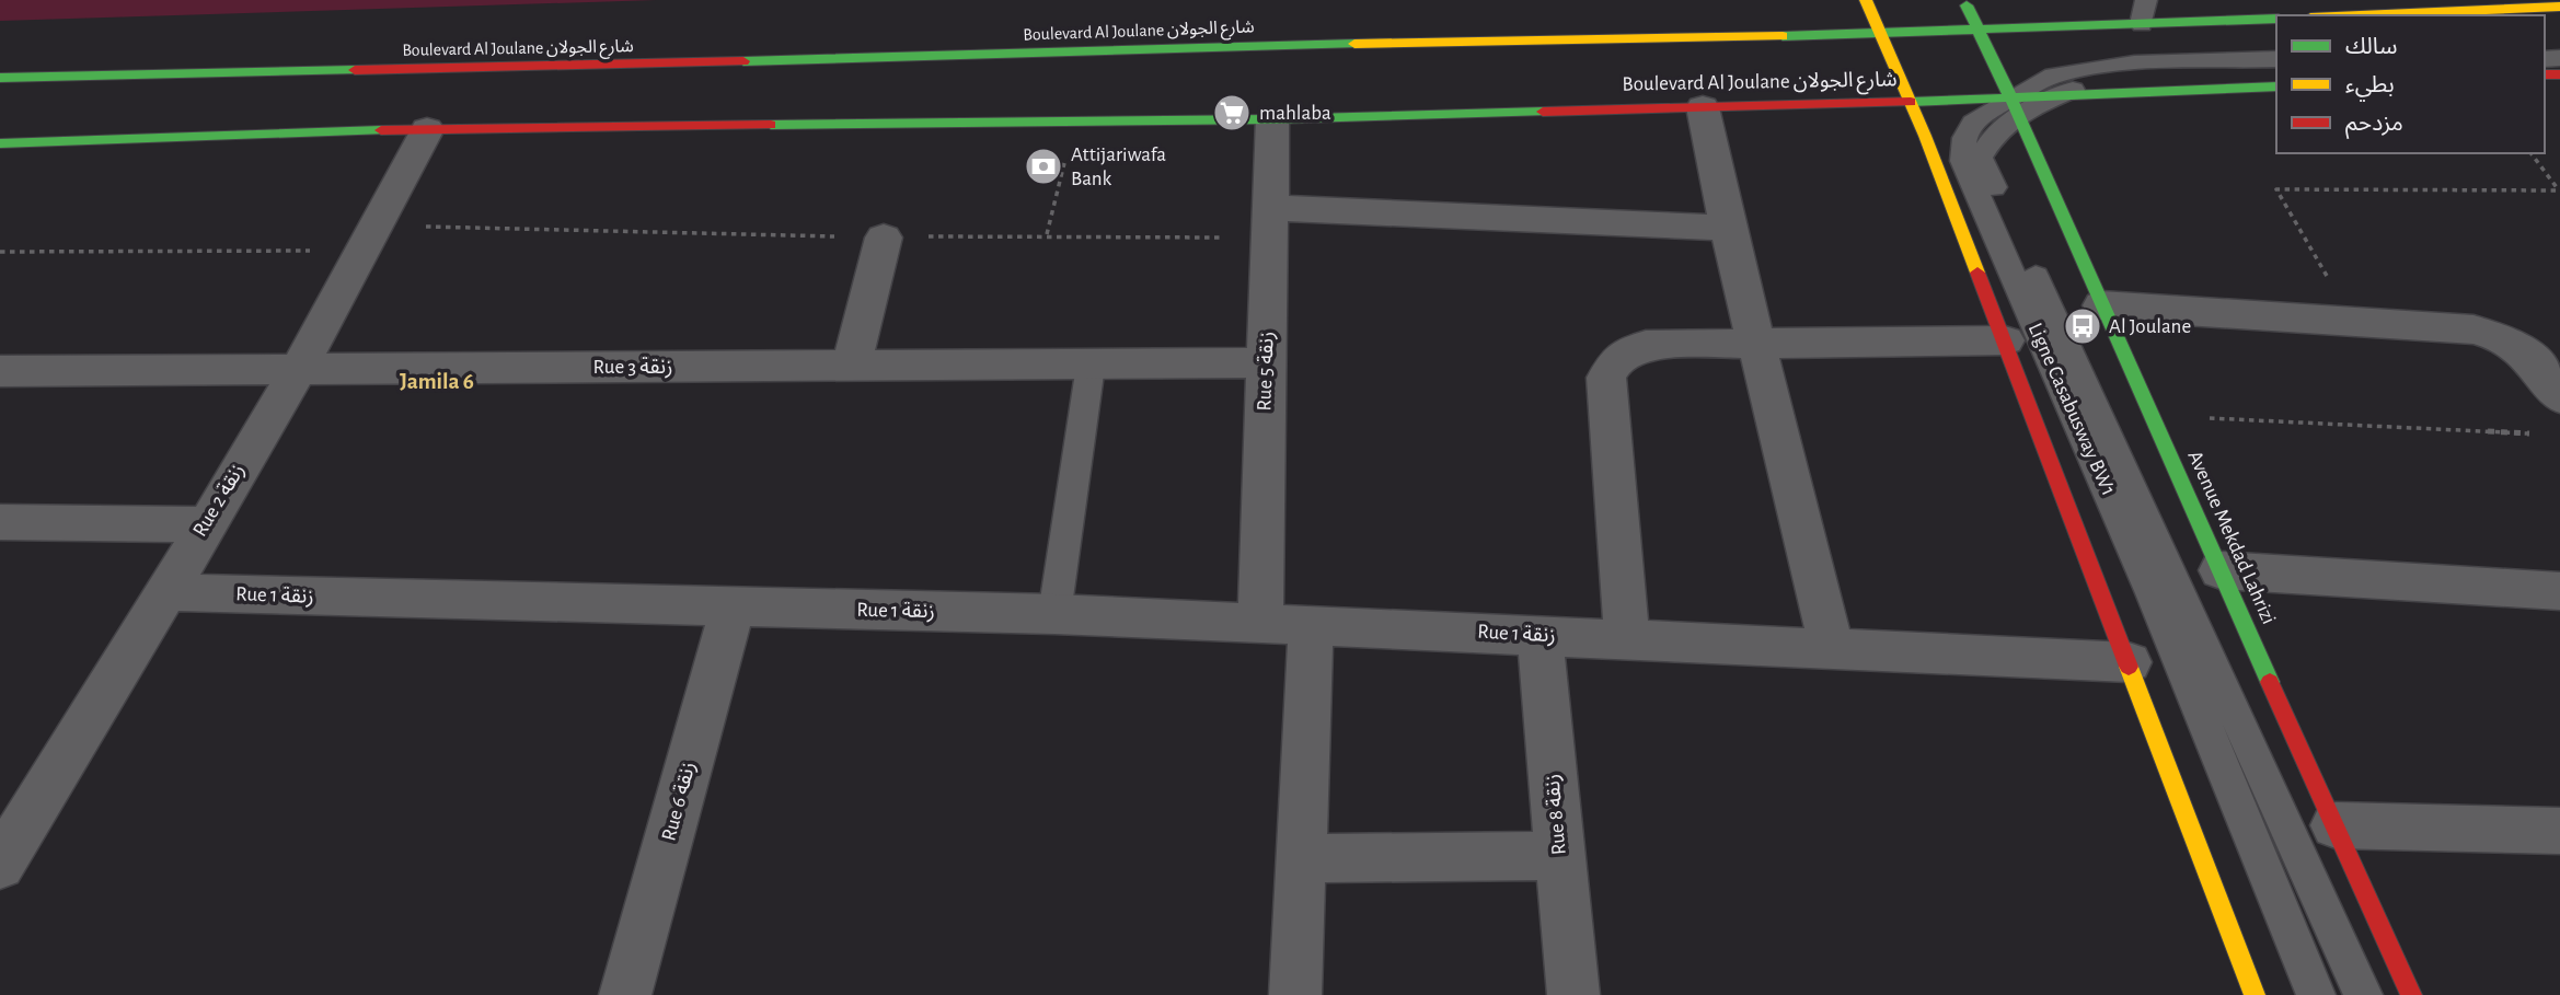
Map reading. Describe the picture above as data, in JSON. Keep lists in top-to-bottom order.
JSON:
{
  "streets": {
    "main road": ["Boulevard Al Joulane شارع الجولان", "Avenue Mekdad Lahrizi"],
    "street": [
      "Rue 3 زنقة",
      "Rue 5 زنقة",
      "Rue 2 زنقة",
      "Rue 1 زنقة",
      "Rue 6 زنقة",
      "Rue 8 زنقة"
    ],
    "lane": ["Ligne Casabusway BW1"]
  },
  "crossings": [
    ["Boulevard Al Joulane شارع الجولان", "Rue 5 زنقة"],
    ["Boulevard Al Joulane شارع الجولان", "Ligne Casabusway BW1"],
    ["Boulevard Al Joulane شارع الجولان", "Rue 2 زنقة"],
    ["Boulevard Al Joulane شارع الجولان", "Avenue Mekdad Lahrizi"],
    ["Rue 3 زنقة", "Rue 5 زنقة"],
    ["Rue 3 زنقة", "Rue 2 زنقة"],
    ["Rue 5 زنقة", "Rue 1 زنقة"],
    ["Ligne Casabusway BW1", "Avenue Mekdad Lahrizi"],
    ["Rue 2 زنقة", "Rue 1 زنقة"],
    ["Rue 1 زنقة", "Rue 6 زنقة"],
    ["Rue 1 زنقة", "Rue 8 زنقة"]
  ],
  "districts": ["Jamila 6"],
  "places": {
    "supermarket": ["mahlaba"],
    "bank": ["Attijariwafa Bank"],
    "bus stop": ["Al Joulane"]
  },
  "legend": ["سالك", "بطيء", "مزدحم"]
}
